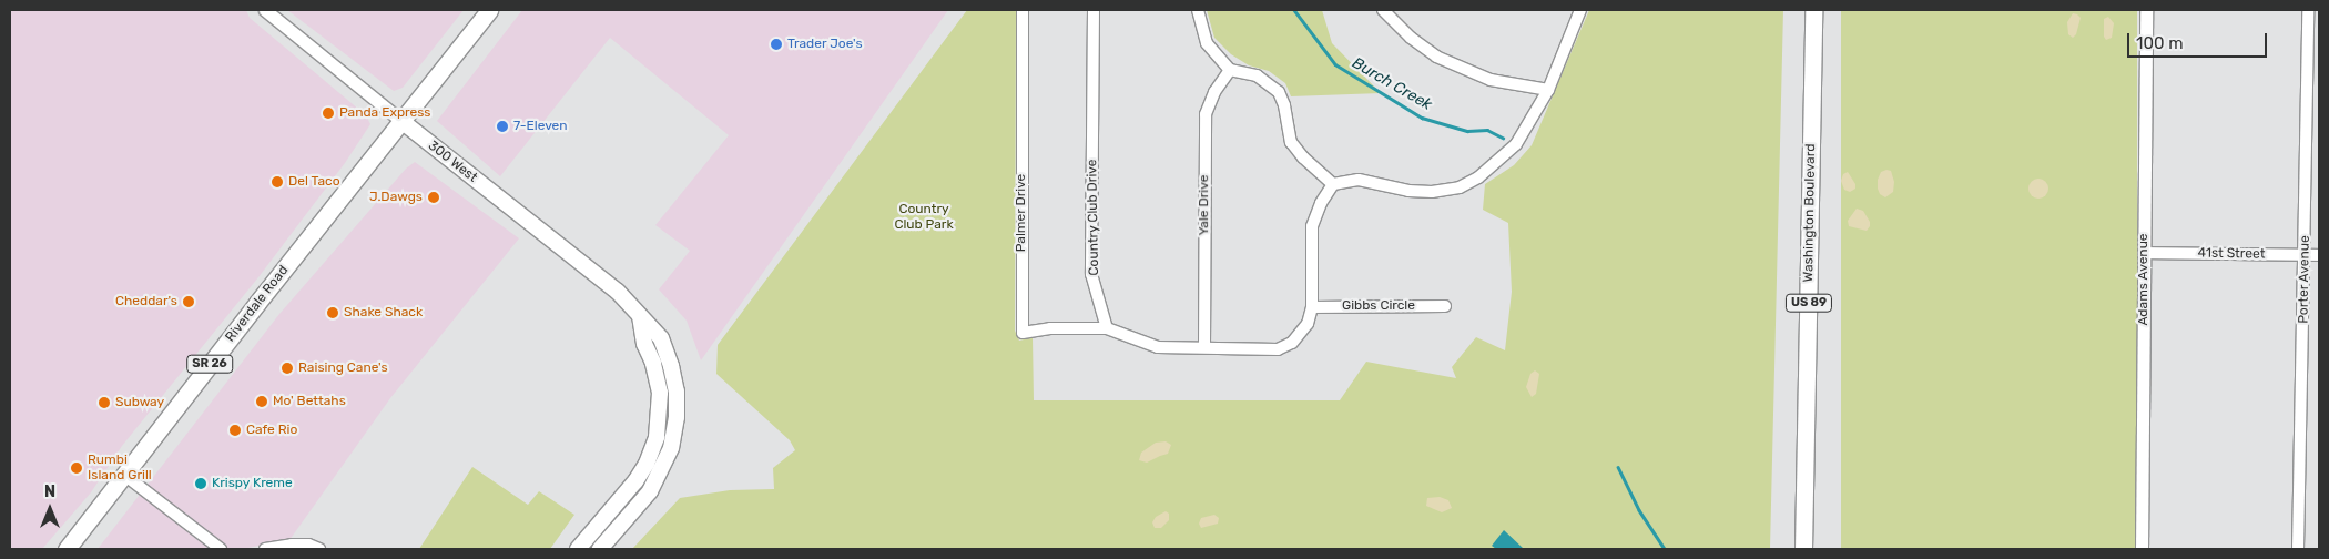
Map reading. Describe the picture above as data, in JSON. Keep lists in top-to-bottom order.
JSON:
{
  "streets": {
    "main road": [
      "300 West",
      "Washington Boulevard",
      "US 89",
      "Riverdale Road",
      "SR 26"
    ],
    "street": [
      "Yale Drive",
      "Palmer Drive",
      "Country Club Drive",
      "41st Street",
      "Adams Avenue",
      "Porter Avenue",
      "Gibbs Circle"
    ]
  },
  "crossings": [
    ["300 West", "Riverdale Road"],
    ["300 West", "SR 26"],
    ["Palmer Drive", "Country Club Drive"],
    ["41st Street", "Adams Avenue"],
    ["41st Street", "Porter Avenue"],
    ["Riverdale Road", "SR 26"]
  ],
  "water": ["Burch Creek"],
  "parks": ["Country Club Park"],
  "places": [
    "Trader Joe's",
    "Panda Express",
    "7-Eleven",
    "Del Taco",
    "J.Dawgs",
    "Cheddar's",
    "Shake Shack",
    "Raising Cane's",
    "Mo' Bettahs",
    "Subway",
    "Cafe Rio",
    "Rumbi Island Grill",
    "Krispy Kreme"
  ],
  "scale_bar": "100 m",
  "north": "top"
}
